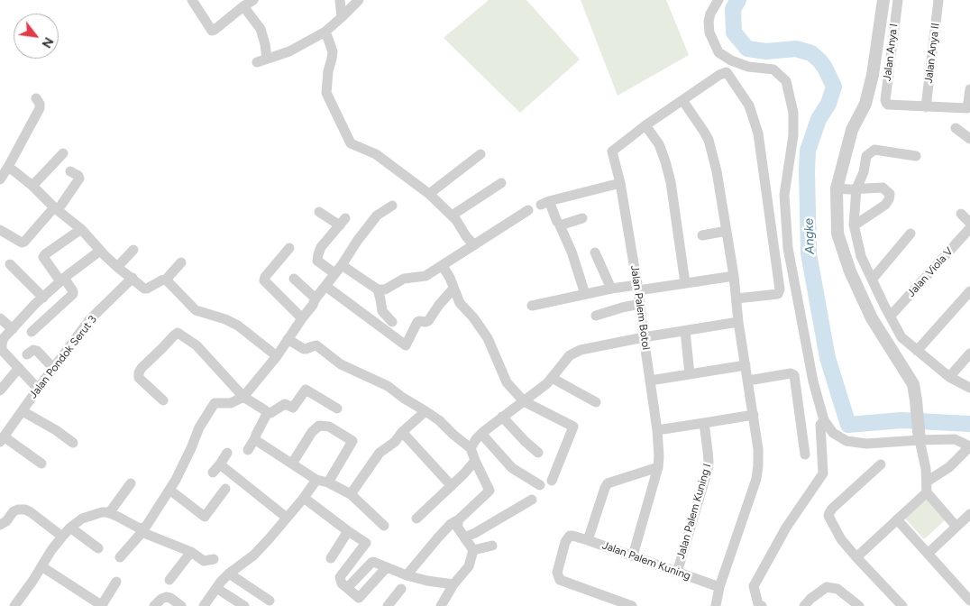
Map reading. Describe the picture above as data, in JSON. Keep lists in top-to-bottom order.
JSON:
{
  "streets": {
    "street": [
      "Jalan Anya I",
      "Jalan Anya II",
      "Jalan Viola V",
      "Jalan Palem Botol",
      "Jalan Pondok Serut 3",
      "Jalan Palem Kuning I",
      "Jalan Palem Kuning"
    ]
  },
  "crossings": [
    ["Jalan Anya I", "Jalan Anya II"],
    ["Jalan Palem Botol", "Jalan Palem Kuning"],
    ["Jalan Palem Kuning I", "Jalan Palem Kuning"]
  ],
  "water": ["Angke"],
  "north": "bottom right"
}
